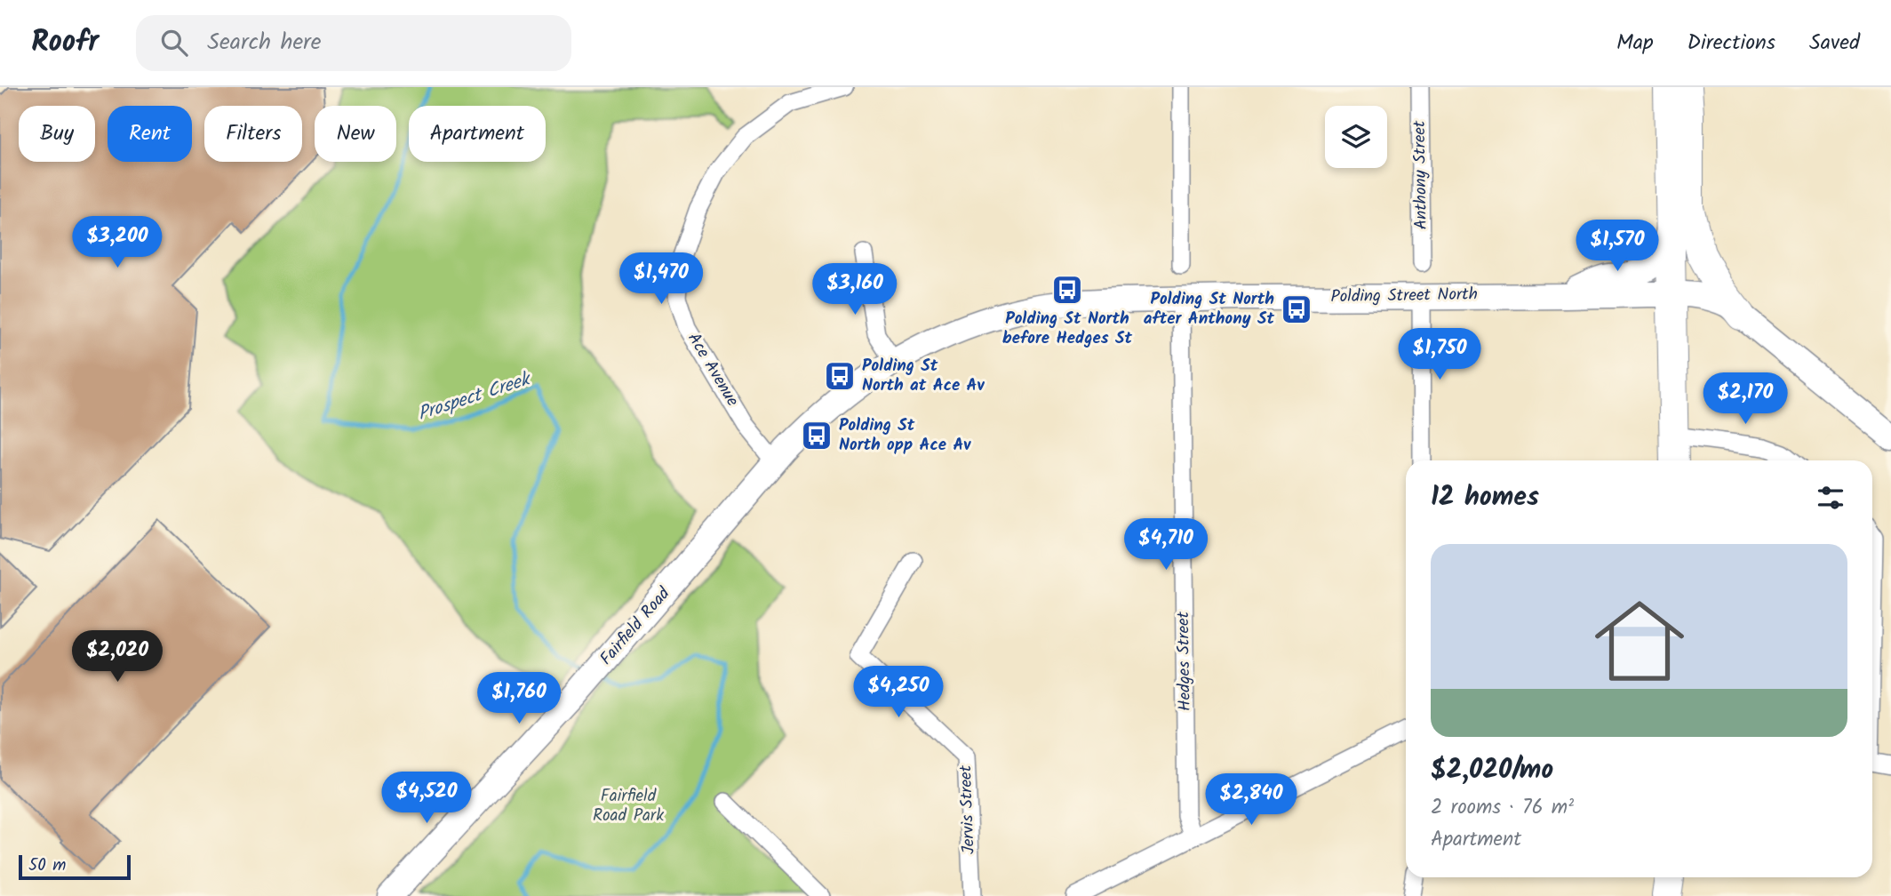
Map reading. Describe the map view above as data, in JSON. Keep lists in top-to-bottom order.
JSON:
{
  "streets": {
    "main road": ["Polding Street North", "Fairfield Road"],
    "street": [
      "Anthony Street",
      "Ace Avenue",
      "Hedges Street",
      "Jervis Street"
    ]
  },
  "crossings": [
    ["Polding Street North", "Ace Avenue"],
    ["Polding Street North", "Fairfield Road"],
    ["Polding Street North", "Hedges Street"],
    ["Ace Avenue", "Fairfield Road"]
  ],
  "water": ["Prospect Creek"],
  "parks": ["Fairfield Road Park"],
  "places": {
    "bus stop": [
      "Polding St North before Hedges St",
      "Polding St North after Anthony St",
      "Polding St North at Ace Av",
      "Polding St North opp Ace Av"
    ]
  },
  "scale_bar": "50 m",
  "page": {
    "header": "Roofr",
    "search": "Search here",
    "nav": ["Map", "Directions", "Saved"],
    "chip": [
      "Buy",
      "Rent",
      "Filters",
      "New",
      "Apartment"
    ],
    "price": [
      "$3,200",
      "$1,570",
      "$1,470",
      "$3,160",
      "$1,750",
      "$2,170",
      "$4,710",
      "$2,020",
      "$4,250",
      "$1,760",
      "$4,520",
      "$2,840"
    ],
    "heading": "12 homes",
    "list": [
      {
        "name": "$2,020/mo",
        "note": "2 rooms · 76 m² · Apartment"
      }
    ],
    "scale": "50 m"
  }
}
